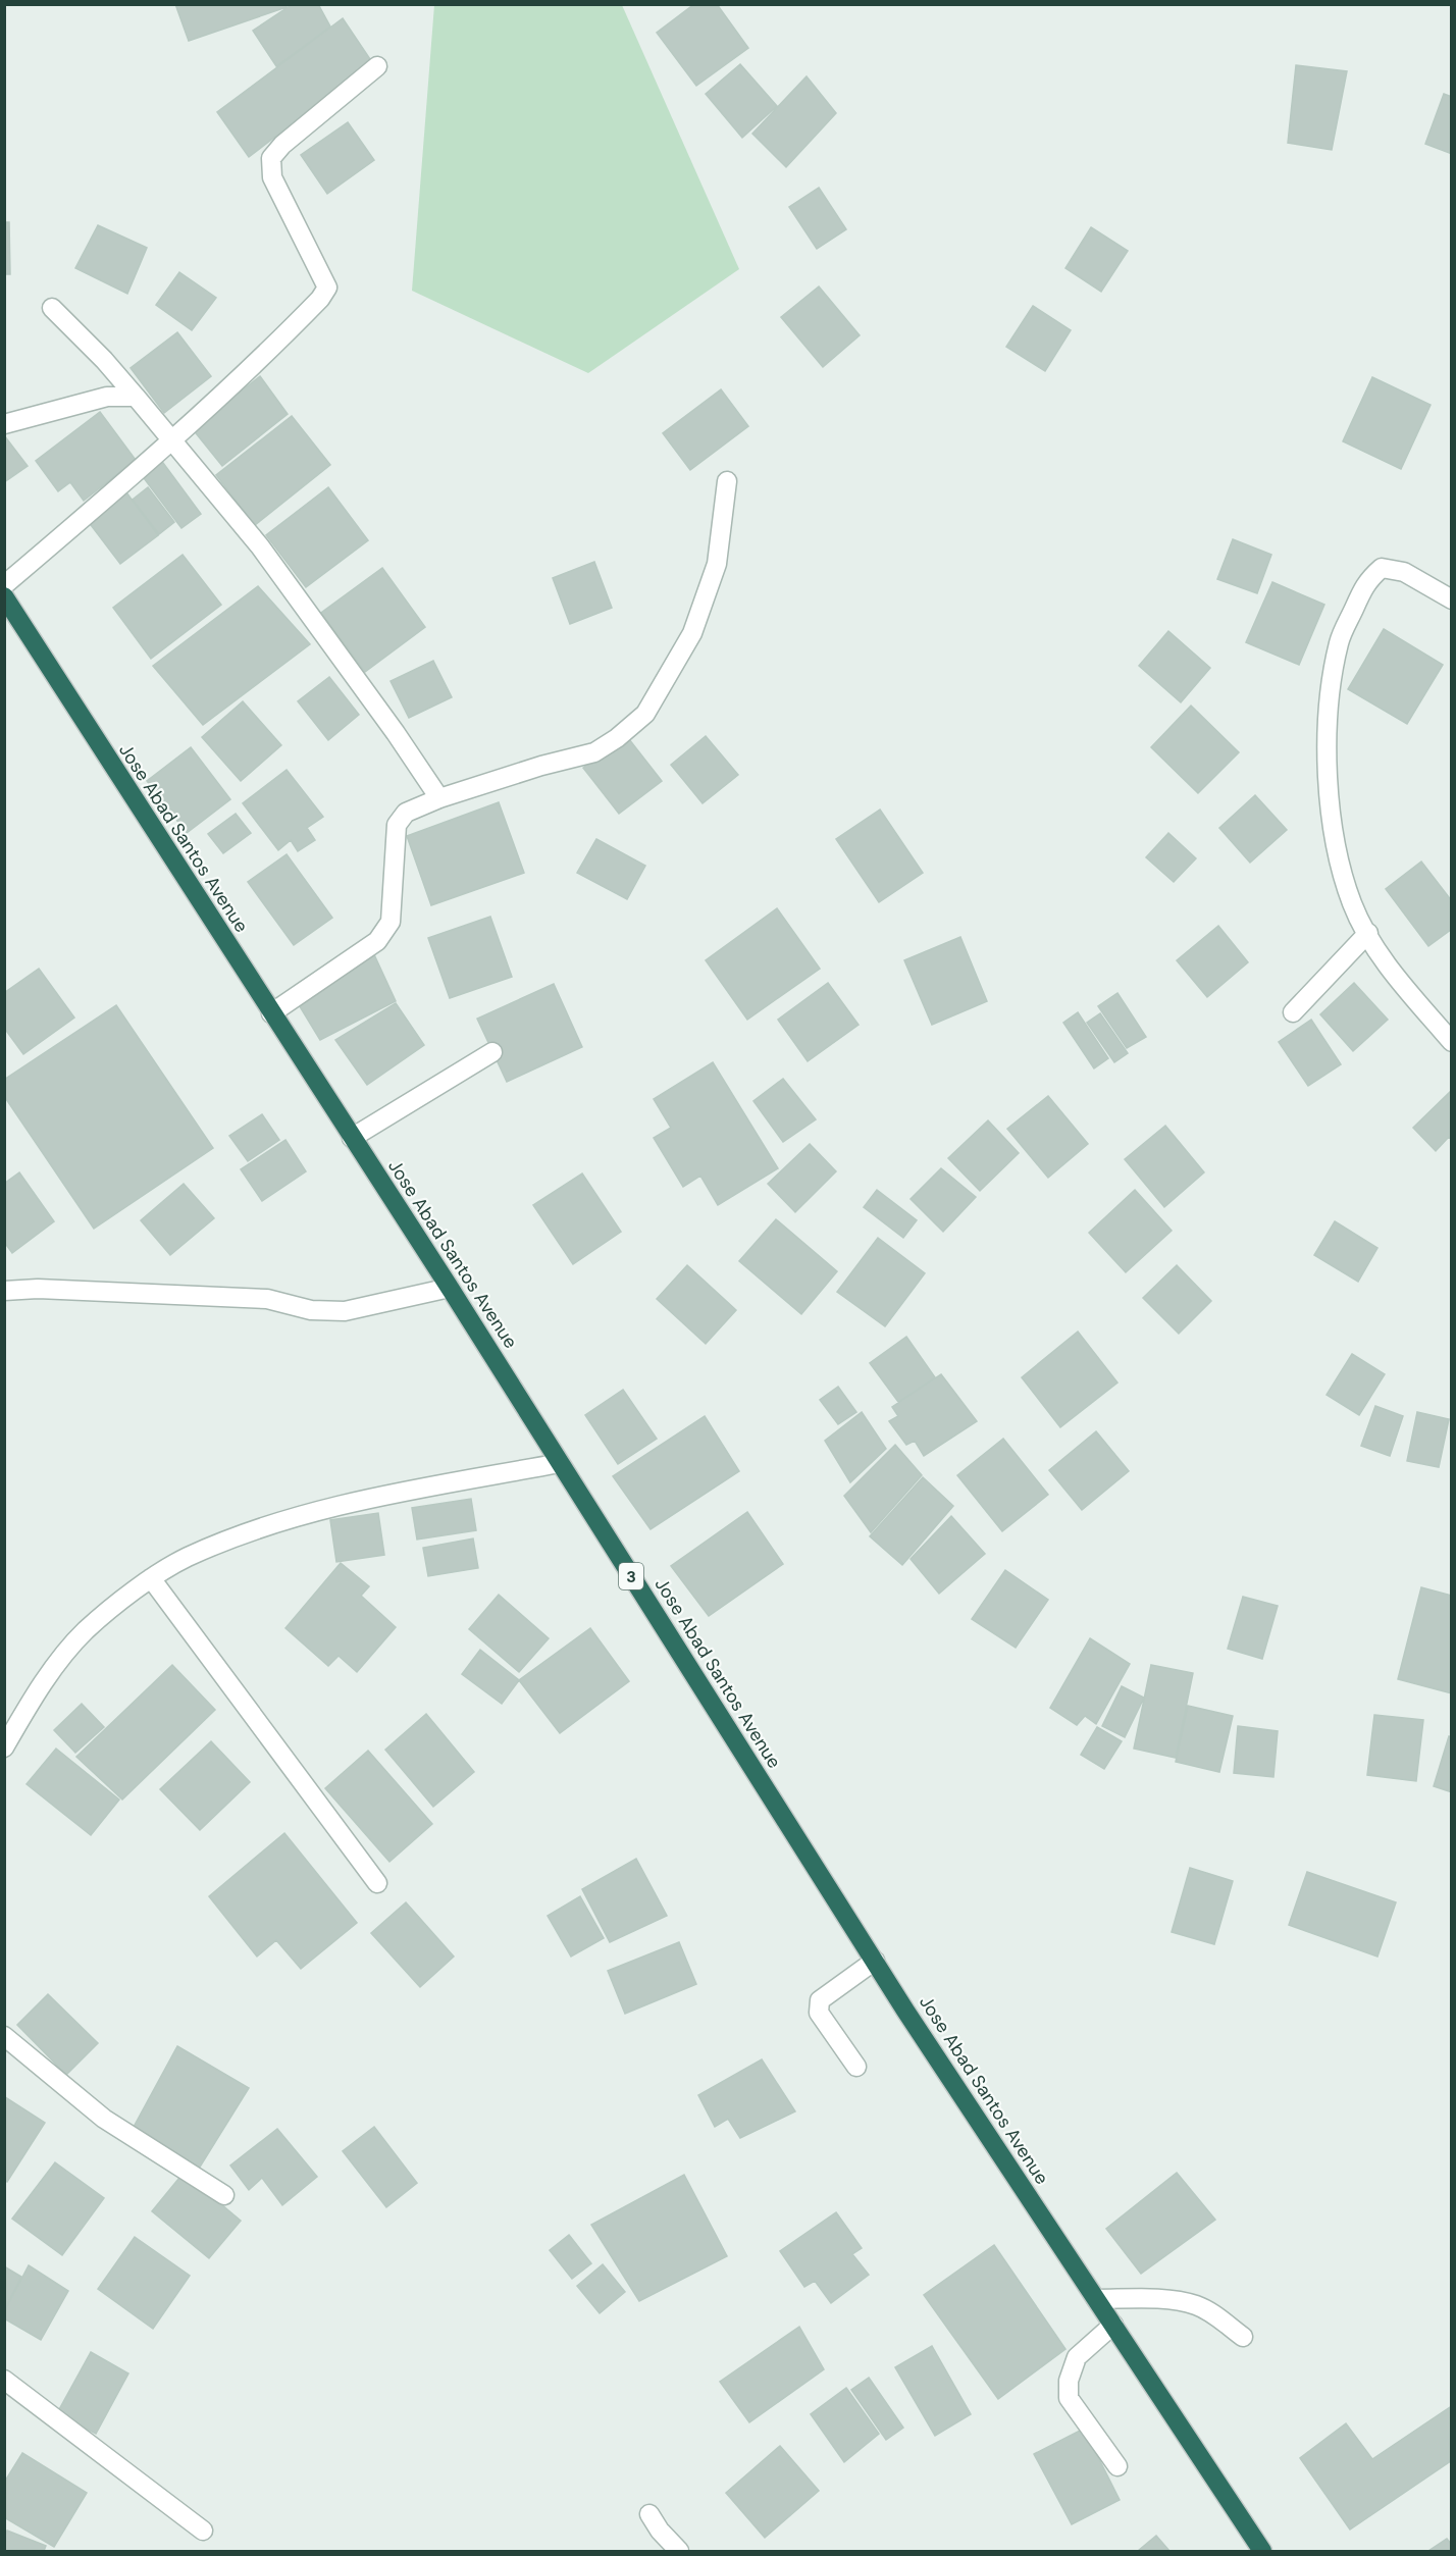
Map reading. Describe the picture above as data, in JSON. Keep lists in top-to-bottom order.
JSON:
{
  "streets": {
    "highway": ["Jose Abad Santos Avenue", "3"]
  }
}
